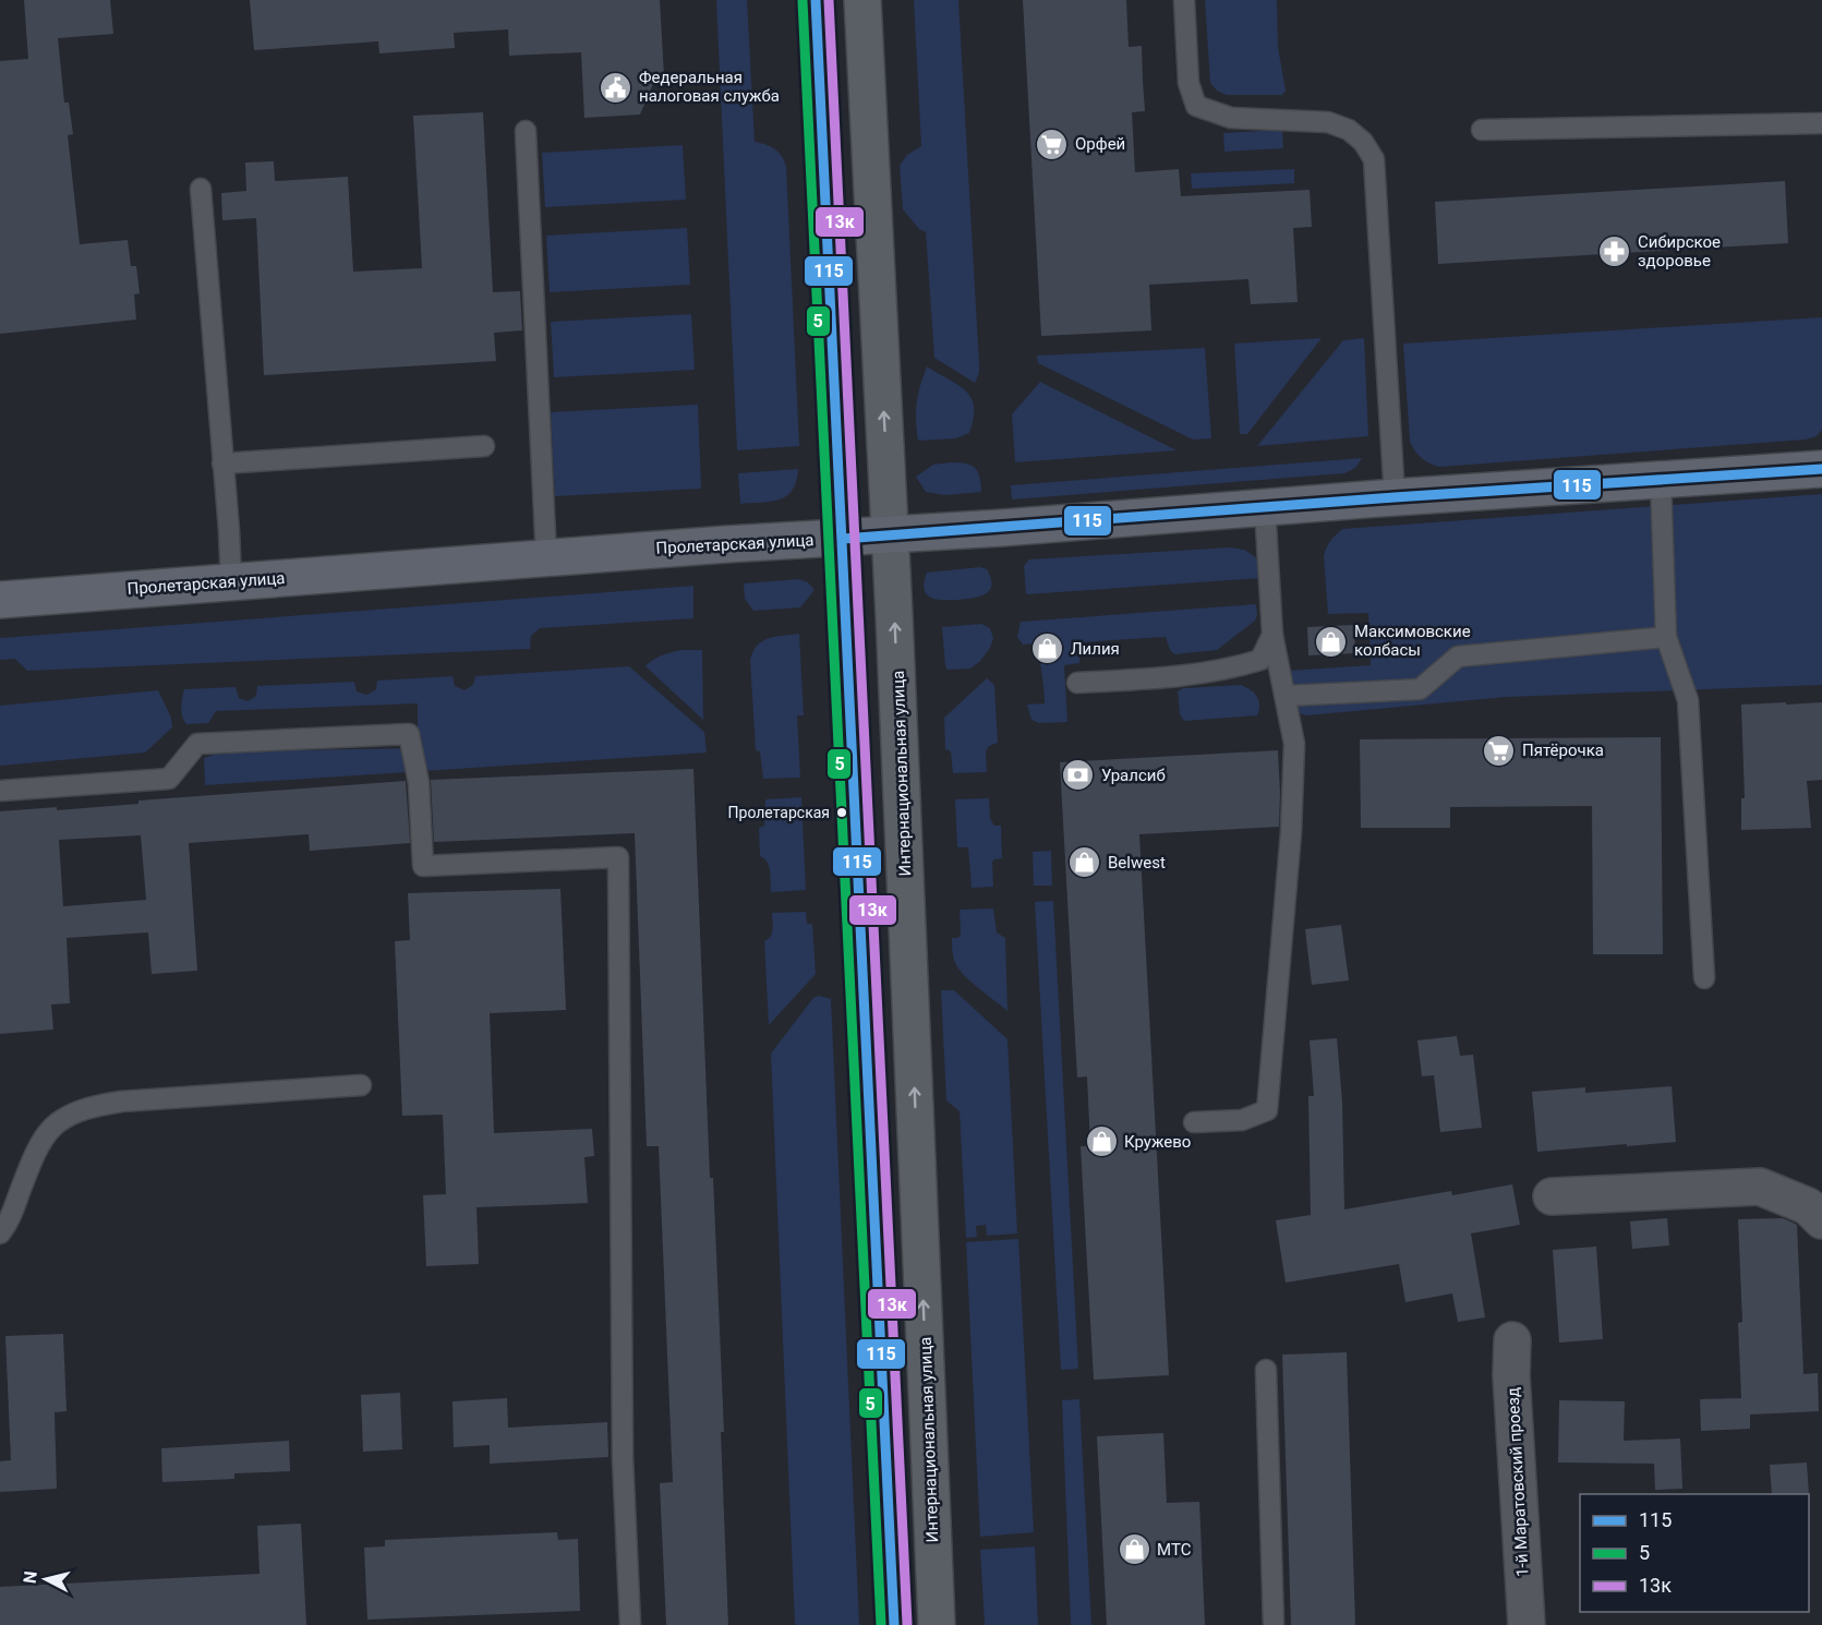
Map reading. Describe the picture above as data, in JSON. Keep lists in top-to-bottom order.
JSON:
{
  "streets": {
    "main road": ["Пролетарская улица", "Интернациональная улица"],
    "street": ["1-й Маратовский проезд"]
  },
  "crossings": [
    ["Пролетарская улица", "Интернациональная улица"]
  ],
  "places": {
    "public building": ["Федеральная налоговая служба"],
    "supermarket": ["Орфей", "Пятёрочка"],
    "pharmacy": ["Сибирское здоровье"],
    "shop": [
      "Максимовские колбасы",
      "Лилия",
      "Belwest",
      "Кружево",
      "МТС"
    ],
    "bank": ["Уралсиб"],
    "other": ["Пролетарская"]
  },
  "lines": ["transit line 115", "transit line 13к", "transit line 5"],
  "legend": ["115", "5", "13к"],
  "north": "left"
}
